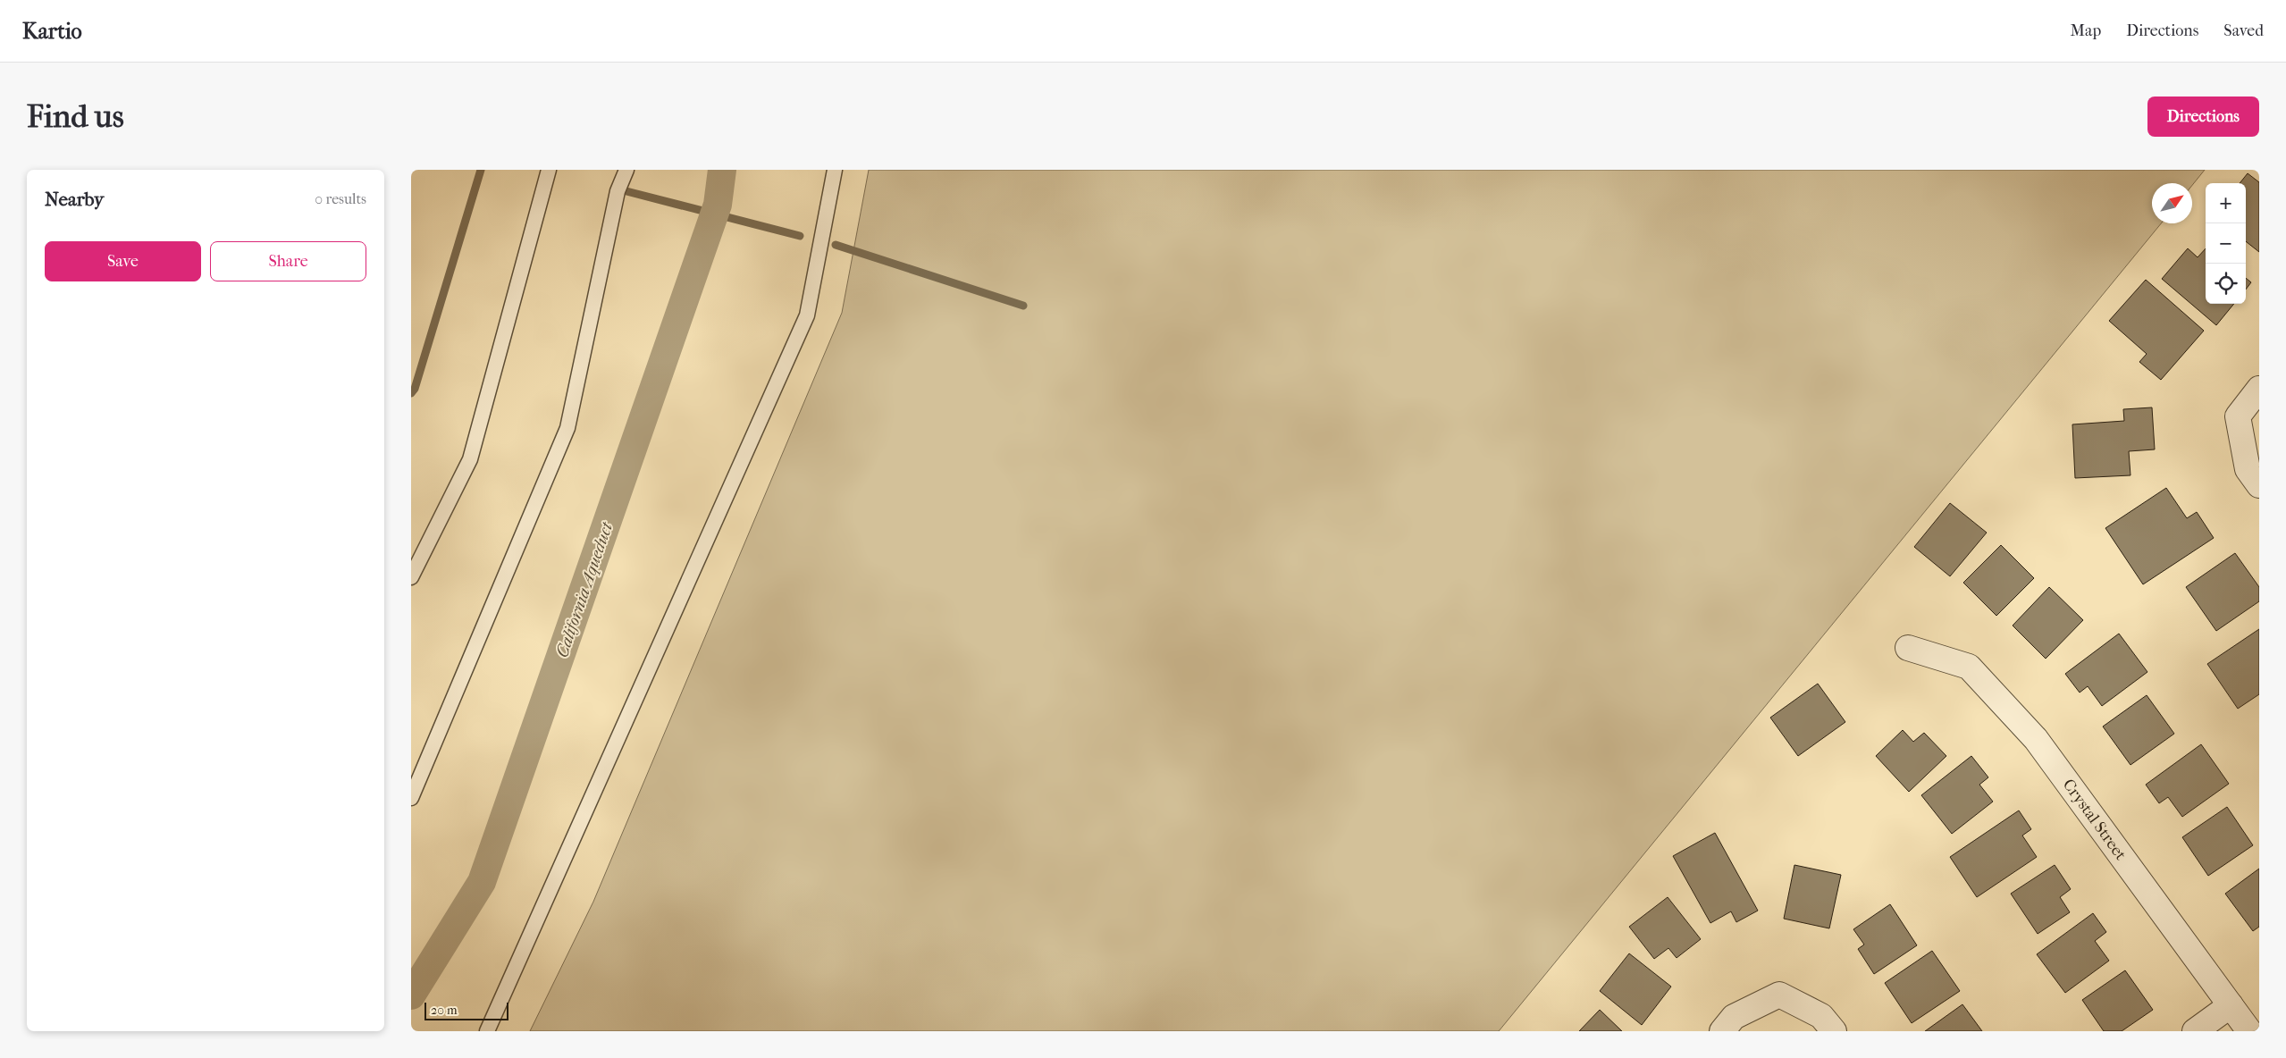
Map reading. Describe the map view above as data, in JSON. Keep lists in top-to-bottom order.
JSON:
{
  "streets": {
    "street": ["Crystal Street"]
  },
  "water": ["California Aqueduct"],
  "scale_bar": "20 m",
  "north": "top right",
  "page": {
    "header": "Kartio",
    "nav": ["Map", "Directions", "Saved"],
    "buttons": [
      "Directions",
      ["Save", "Share"]
    ],
    "title": "Find us",
    "heading": ["Nearby", "0 results"],
    "map_buttons": ["+", "−"],
    "scale": "20 m"
  }
}
